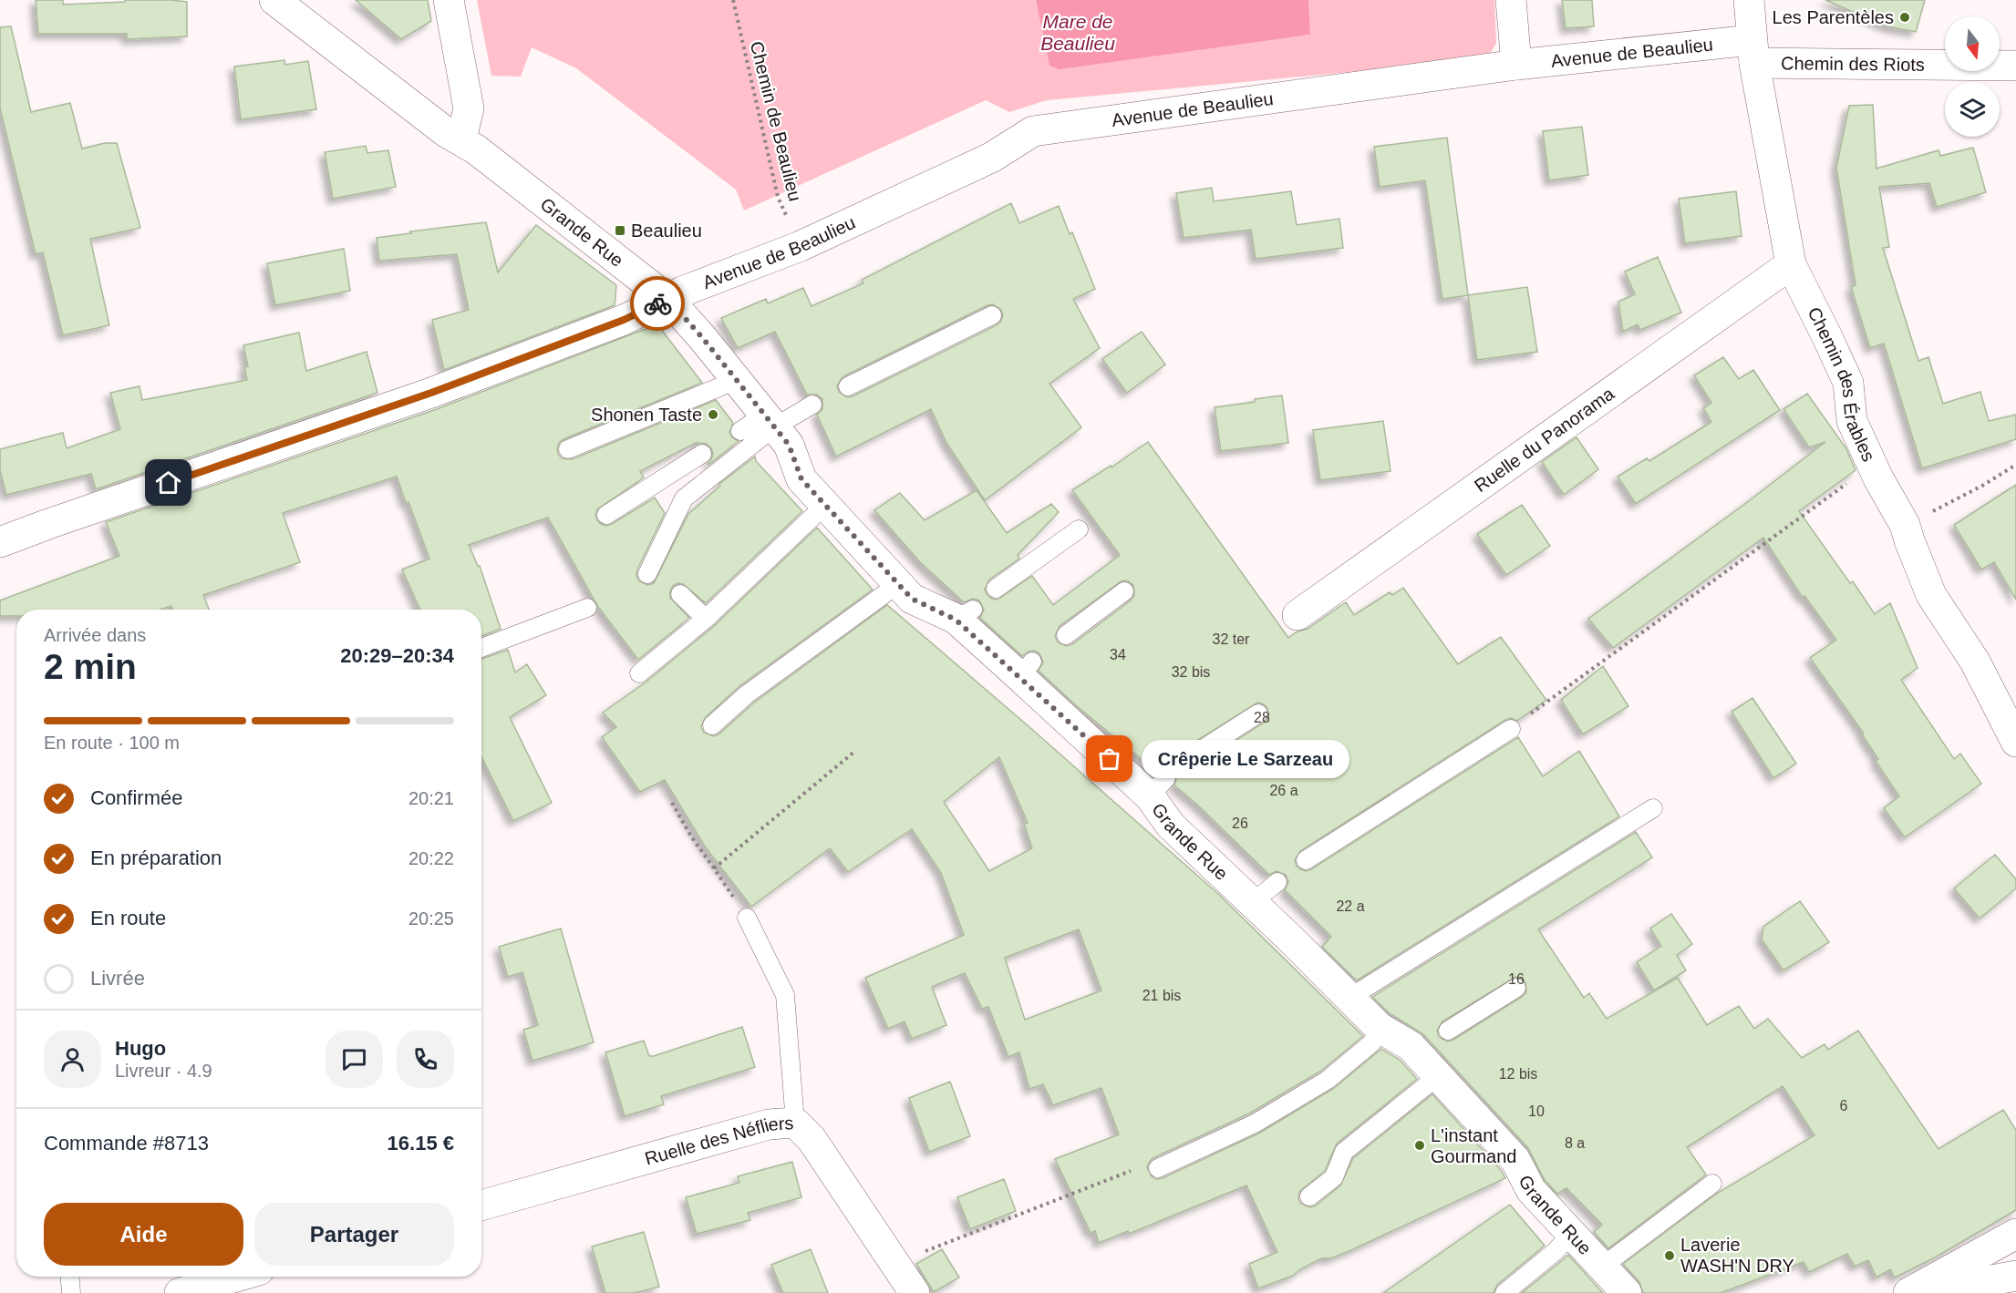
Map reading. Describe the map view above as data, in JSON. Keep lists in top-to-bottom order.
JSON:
{
  "streets": {
    "street": [
      "Avenue de Beaulieu",
      "Chemin des Riots",
      "Grande Rue",
      "Chemin des Érables",
      "Ruelle du Panorama",
      "Ruelle des Néfliers"
    ],
    "path": ["Chemin de Beaulieu"]
  },
  "crossings": [
    ["Avenue de Beaulieu", "Chemin des Riots"],
    ["Avenue de Beaulieu", "Chemin de Beaulieu"],
    ["Avenue de Beaulieu", "Grande Rue"],
    ["Avenue de Beaulieu", "Chemin des Érables"],
    ["Chemin des Riots", "Chemin des Érables"],
    ["Chemin des Érables", "Ruelle du Panorama"]
  ],
  "water": ["Mare de Beaulieu"],
  "places": {
    "other": [
      "Les Parentèles",
      "Shonen Taste",
      "Crêperie Le Sarzeau",
      "L'instant Gourmand",
      "Laverie WASH'N DRY"
    ],
    "transit": ["Beaulieu"]
  },
  "house_numbers": [
    "32 ter",
    "34",
    "32 bis",
    "28",
    "26 a",
    "26",
    "22 a",
    "16",
    "21 bis",
    "12 bis",
    "6",
    "10",
    "8 a"
  ],
  "north": "bottom",
  "page": {
    "heading": ["2 min", "Arrivée dans", "20:29–20:34"],
    "panel": [
      "Hugo",
      "Livreur · 4.9",
      "Commande #8713",
      "16.15 €"
    ],
    "bar": "En route · 100 m",
    "bubble": "Crêperie Le Sarzeau",
    "list": [
      ["Confirmée", "20:21"],
      ["En préparation", "20:22"],
      ["En route", "20:25"],
      "Livrée"
    ],
    "buttons": ["Aide", "Partager"]
  }
}
